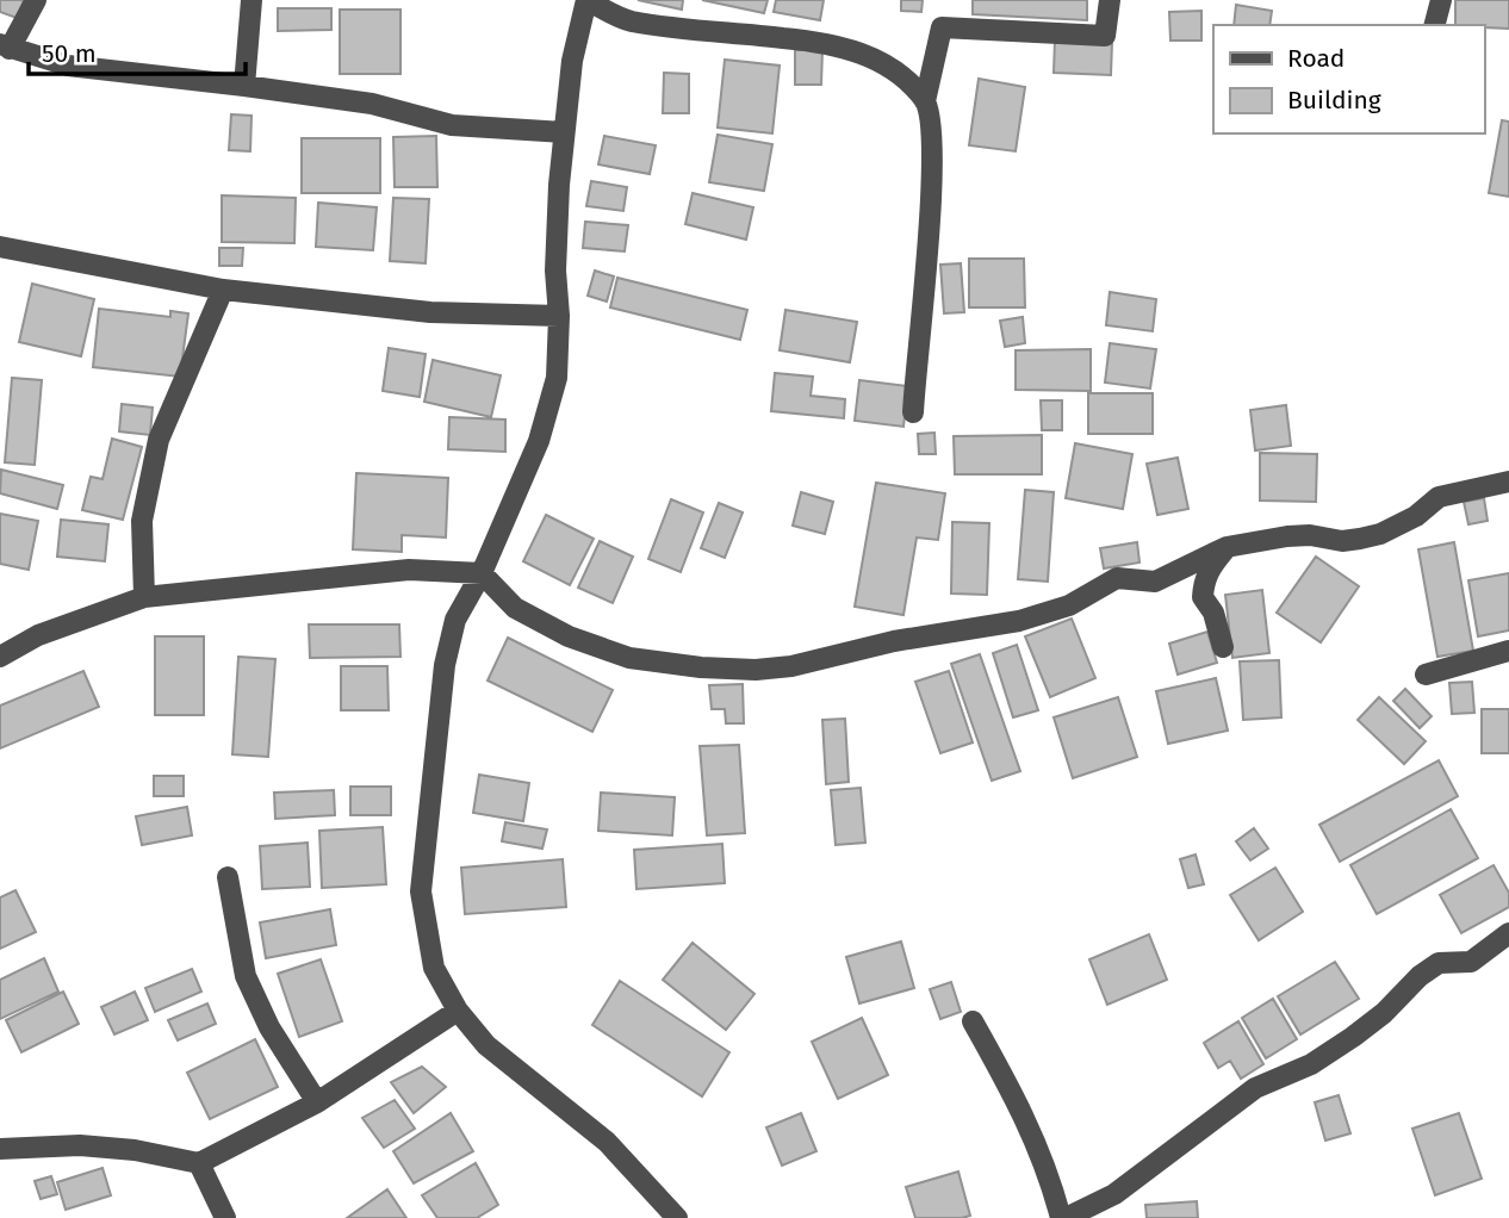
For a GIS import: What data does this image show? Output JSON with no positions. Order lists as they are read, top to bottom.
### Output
{
  "legend": ["Road", "Building"],
  "scale_bar": "50 m"
}
